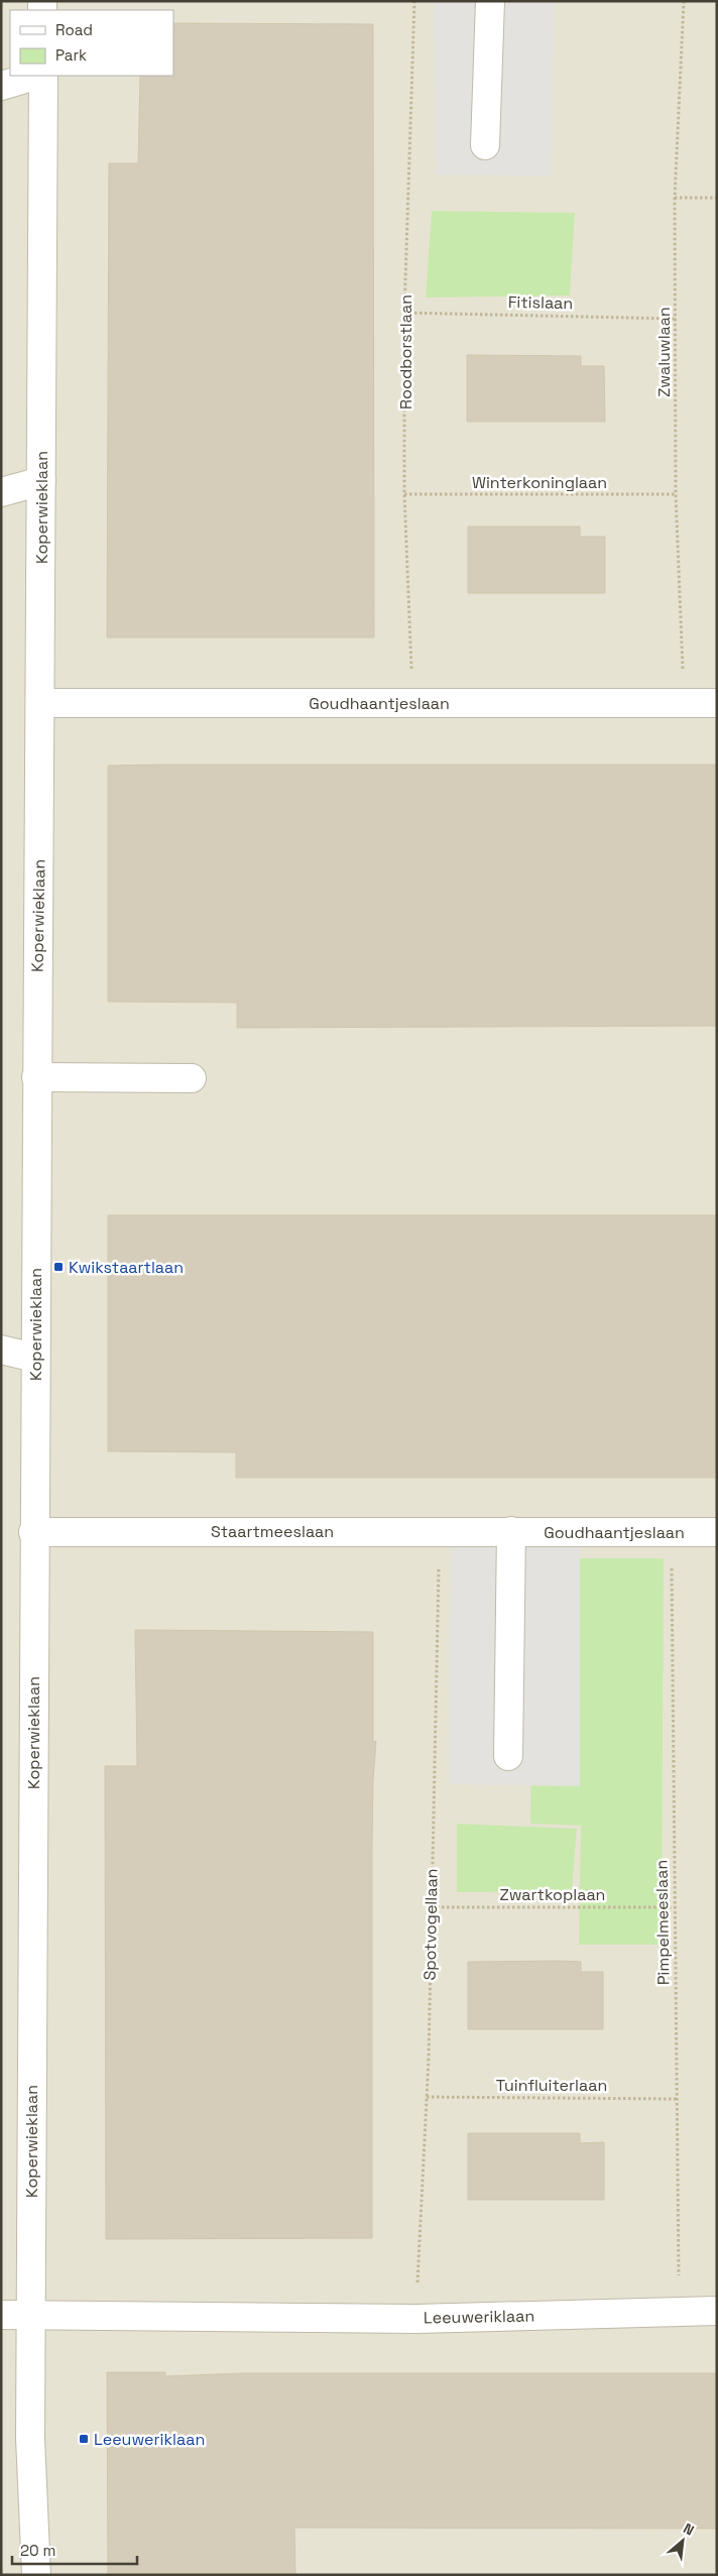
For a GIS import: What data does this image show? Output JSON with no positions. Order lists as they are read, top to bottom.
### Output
{
  "streets": {
    "street": [
      "Koperwieklaan",
      "Goudhaantjeslaan",
      "Staartmeeslaan",
      "Leeuweriklaan"
    ],
    "path": [
      "Fitislaan",
      "Roodborstlaan",
      "Zwaluwlaan",
      "Winterkoninglaan",
      "Zwartkoplaan",
      "Pimpelmeeslaan",
      "Spotvogellaan",
      "Tuinfluiterlaan"
    ]
  },
  "crossings": [
    ["Fitislaan", "Roodborstlaan"],
    ["Fitislaan", "Zwaluwlaan"],
    ["Roodborstlaan", "Winterkoninglaan"],
    ["Roodborstlaan", "Goudhaantjeslaan"],
    ["Zwaluwlaan", "Winterkoninglaan"],
    ["Zwaluwlaan", "Goudhaantjeslaan"],
    ["Koperwieklaan", "Goudhaantjeslaan"],
    ["Koperwieklaan", "Staartmeeslaan"],
    ["Koperwieklaan", "Leeuweriklaan"],
    ["Goudhaantjeslaan", "Staartmeeslaan"],
    ["Goudhaantjeslaan", "Pimpelmeeslaan"],
    ["Staartmeeslaan", "Spotvogellaan"],
    ["Zwartkoplaan", "Pimpelmeeslaan"],
    ["Zwartkoplaan", "Spotvogellaan"],
    ["Pimpelmeeslaan", "Tuinfluiterlaan"],
    ["Pimpelmeeslaan", "Leeuweriklaan"],
    ["Spotvogellaan", "Tuinfluiterlaan"],
    ["Spotvogellaan", "Leeuweriklaan"]
  ],
  "places": {
    "transit": ["Kwikstaartlaan", "Leeuweriklaan"]
  },
  "legend": ["Road", "Park"],
  "scale_bar": "20 m",
  "north": "top right"
}
